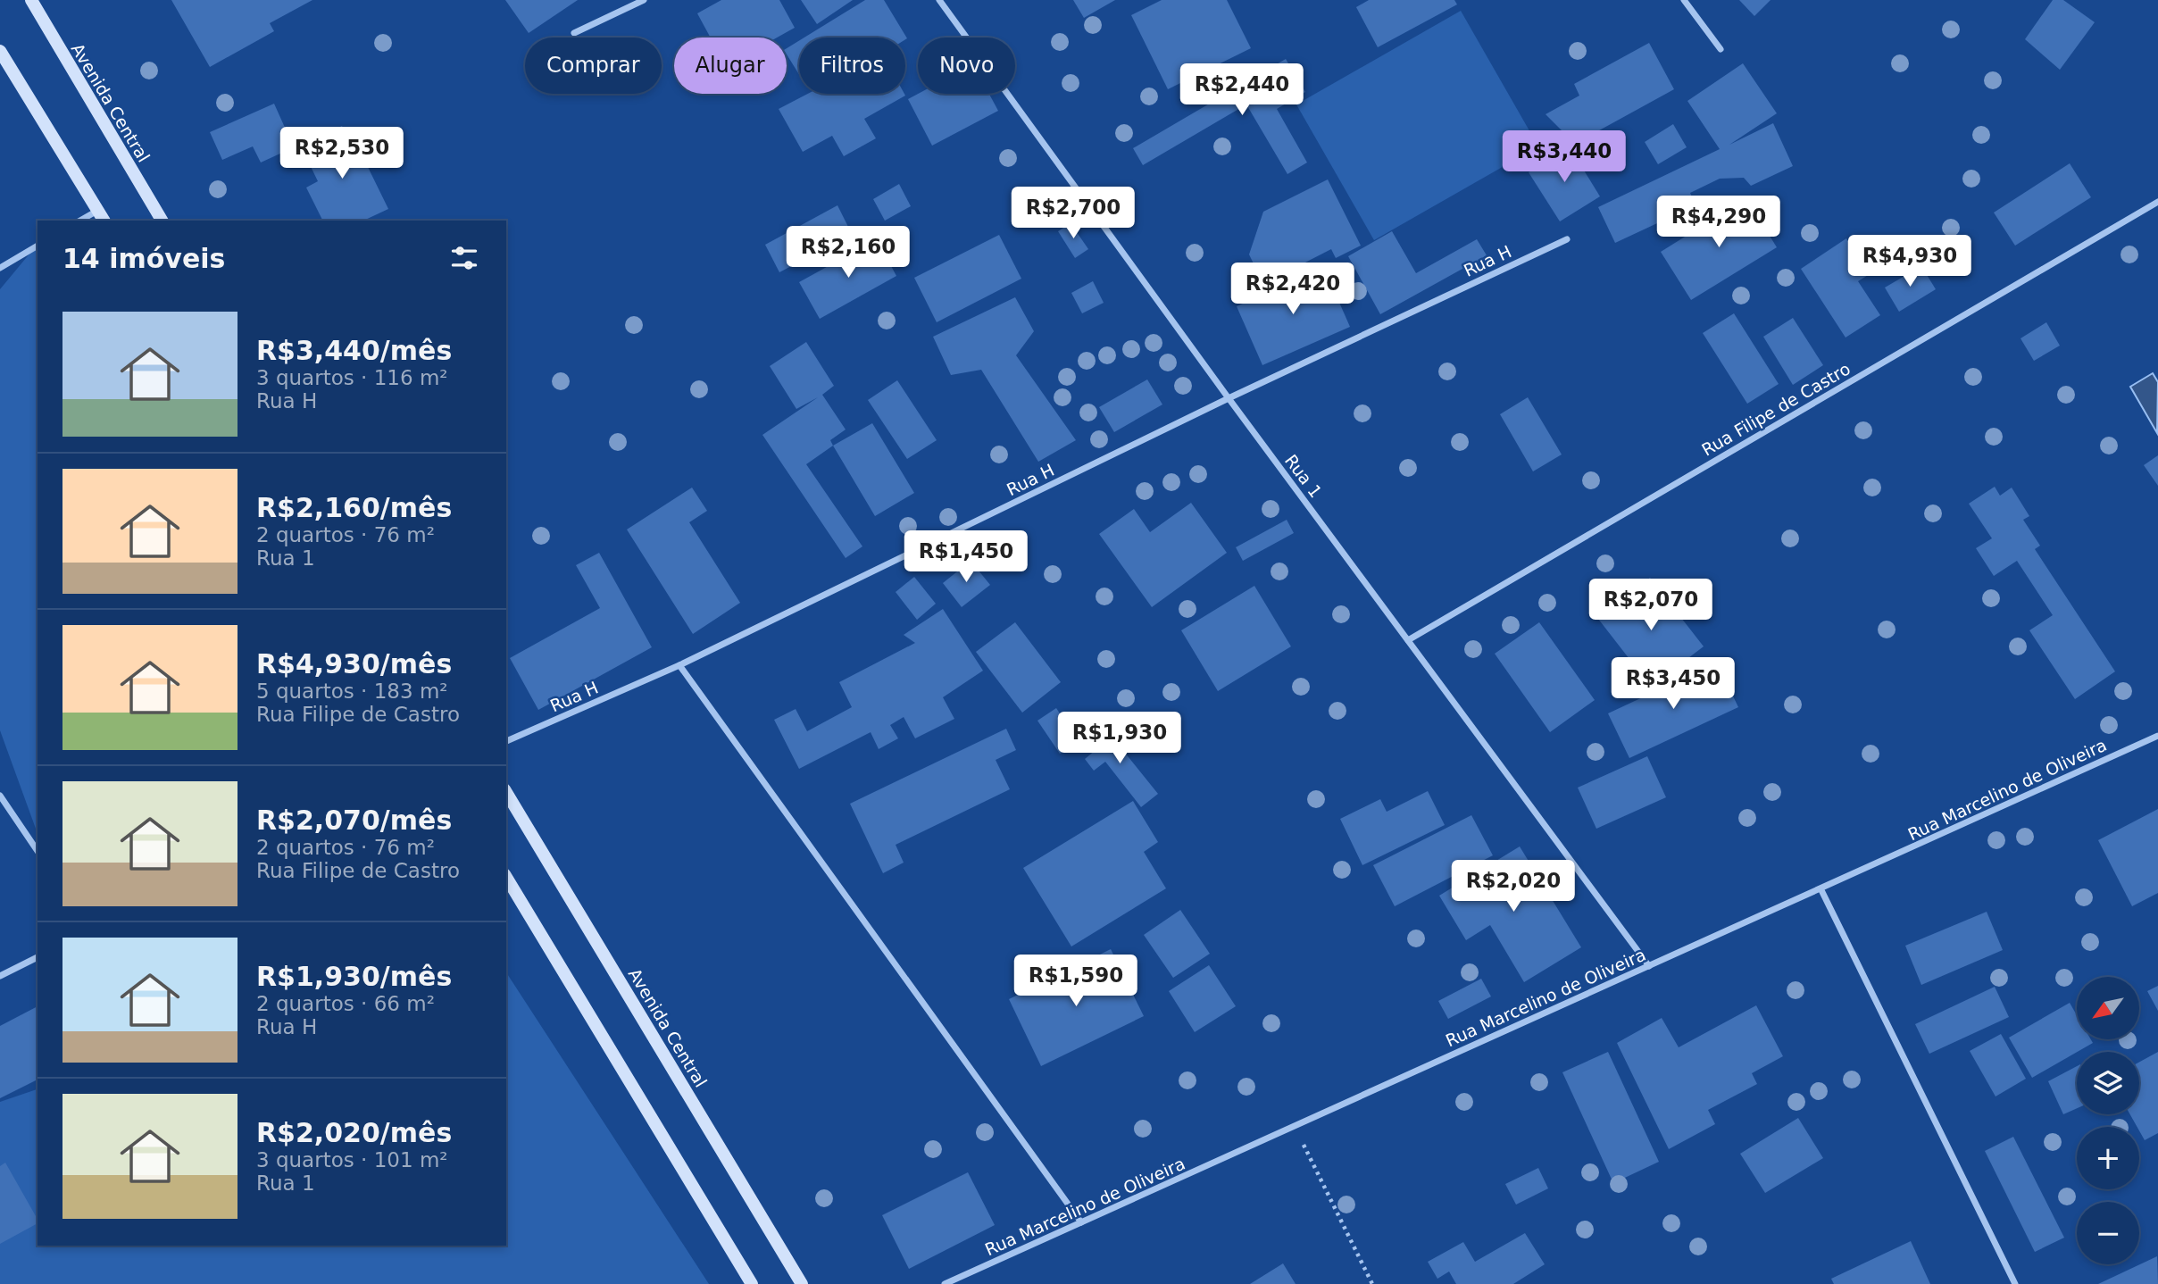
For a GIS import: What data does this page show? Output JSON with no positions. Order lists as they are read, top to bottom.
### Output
{
  "streets": {
    "main road": ["Avenida Central"],
    "street": [
      "Rua H",
      "Rua Filipe de Castro",
      "Rua 1",
      "Rua Marcelino de Oliveira"
    ]
  },
  "crossings": [
    ["Rua H", "Rua 1"],
    ["Rua Filipe de Castro", "Rua 1"],
    ["Rua 1", "Rua Marcelino de Oliveira"]
  ],
  "north": "bottom left",
  "page": {
    "chip": [
      "Comprar",
      "Alugar",
      "Filtros",
      "Novo"
    ],
    "price": [
      "R$2,440",
      "R$2,530",
      "R$3,440",
      "R$2,700",
      "R$4,290",
      "R$2,160",
      "R$4,930",
      "R$2,420",
      "R$1,450",
      "R$2,070",
      "R$3,450",
      "R$1,930",
      "R$2,020",
      "R$1,590"
    ],
    "heading": "14 imóveis",
    "list": [
      {
        "name": "R$3,440/mês",
        "note": "3 quartos · 116 m² · Rua H"
      },
      {
        "name": "R$2,160/mês",
        "note": "2 quartos · 76 m² · Rua 1"
      },
      {
        "name": "R$4,930/mês",
        "note": "5 quartos · 183 m² · Rua Filipe de Castro"
      },
      {
        "name": "R$2,070/mês",
        "note": "2 quartos · 76 m² · Rua Filipe de Castro"
      },
      {
        "name": "R$1,930/mês",
        "note": "2 quartos · 66 m² · Rua H"
      },
      {
        "name": "R$2,020/mês",
        "note": "3 quartos · 101 m² · Rua 1"
      }
    ],
    "map_buttons": ["+", "−"]
  }
}
